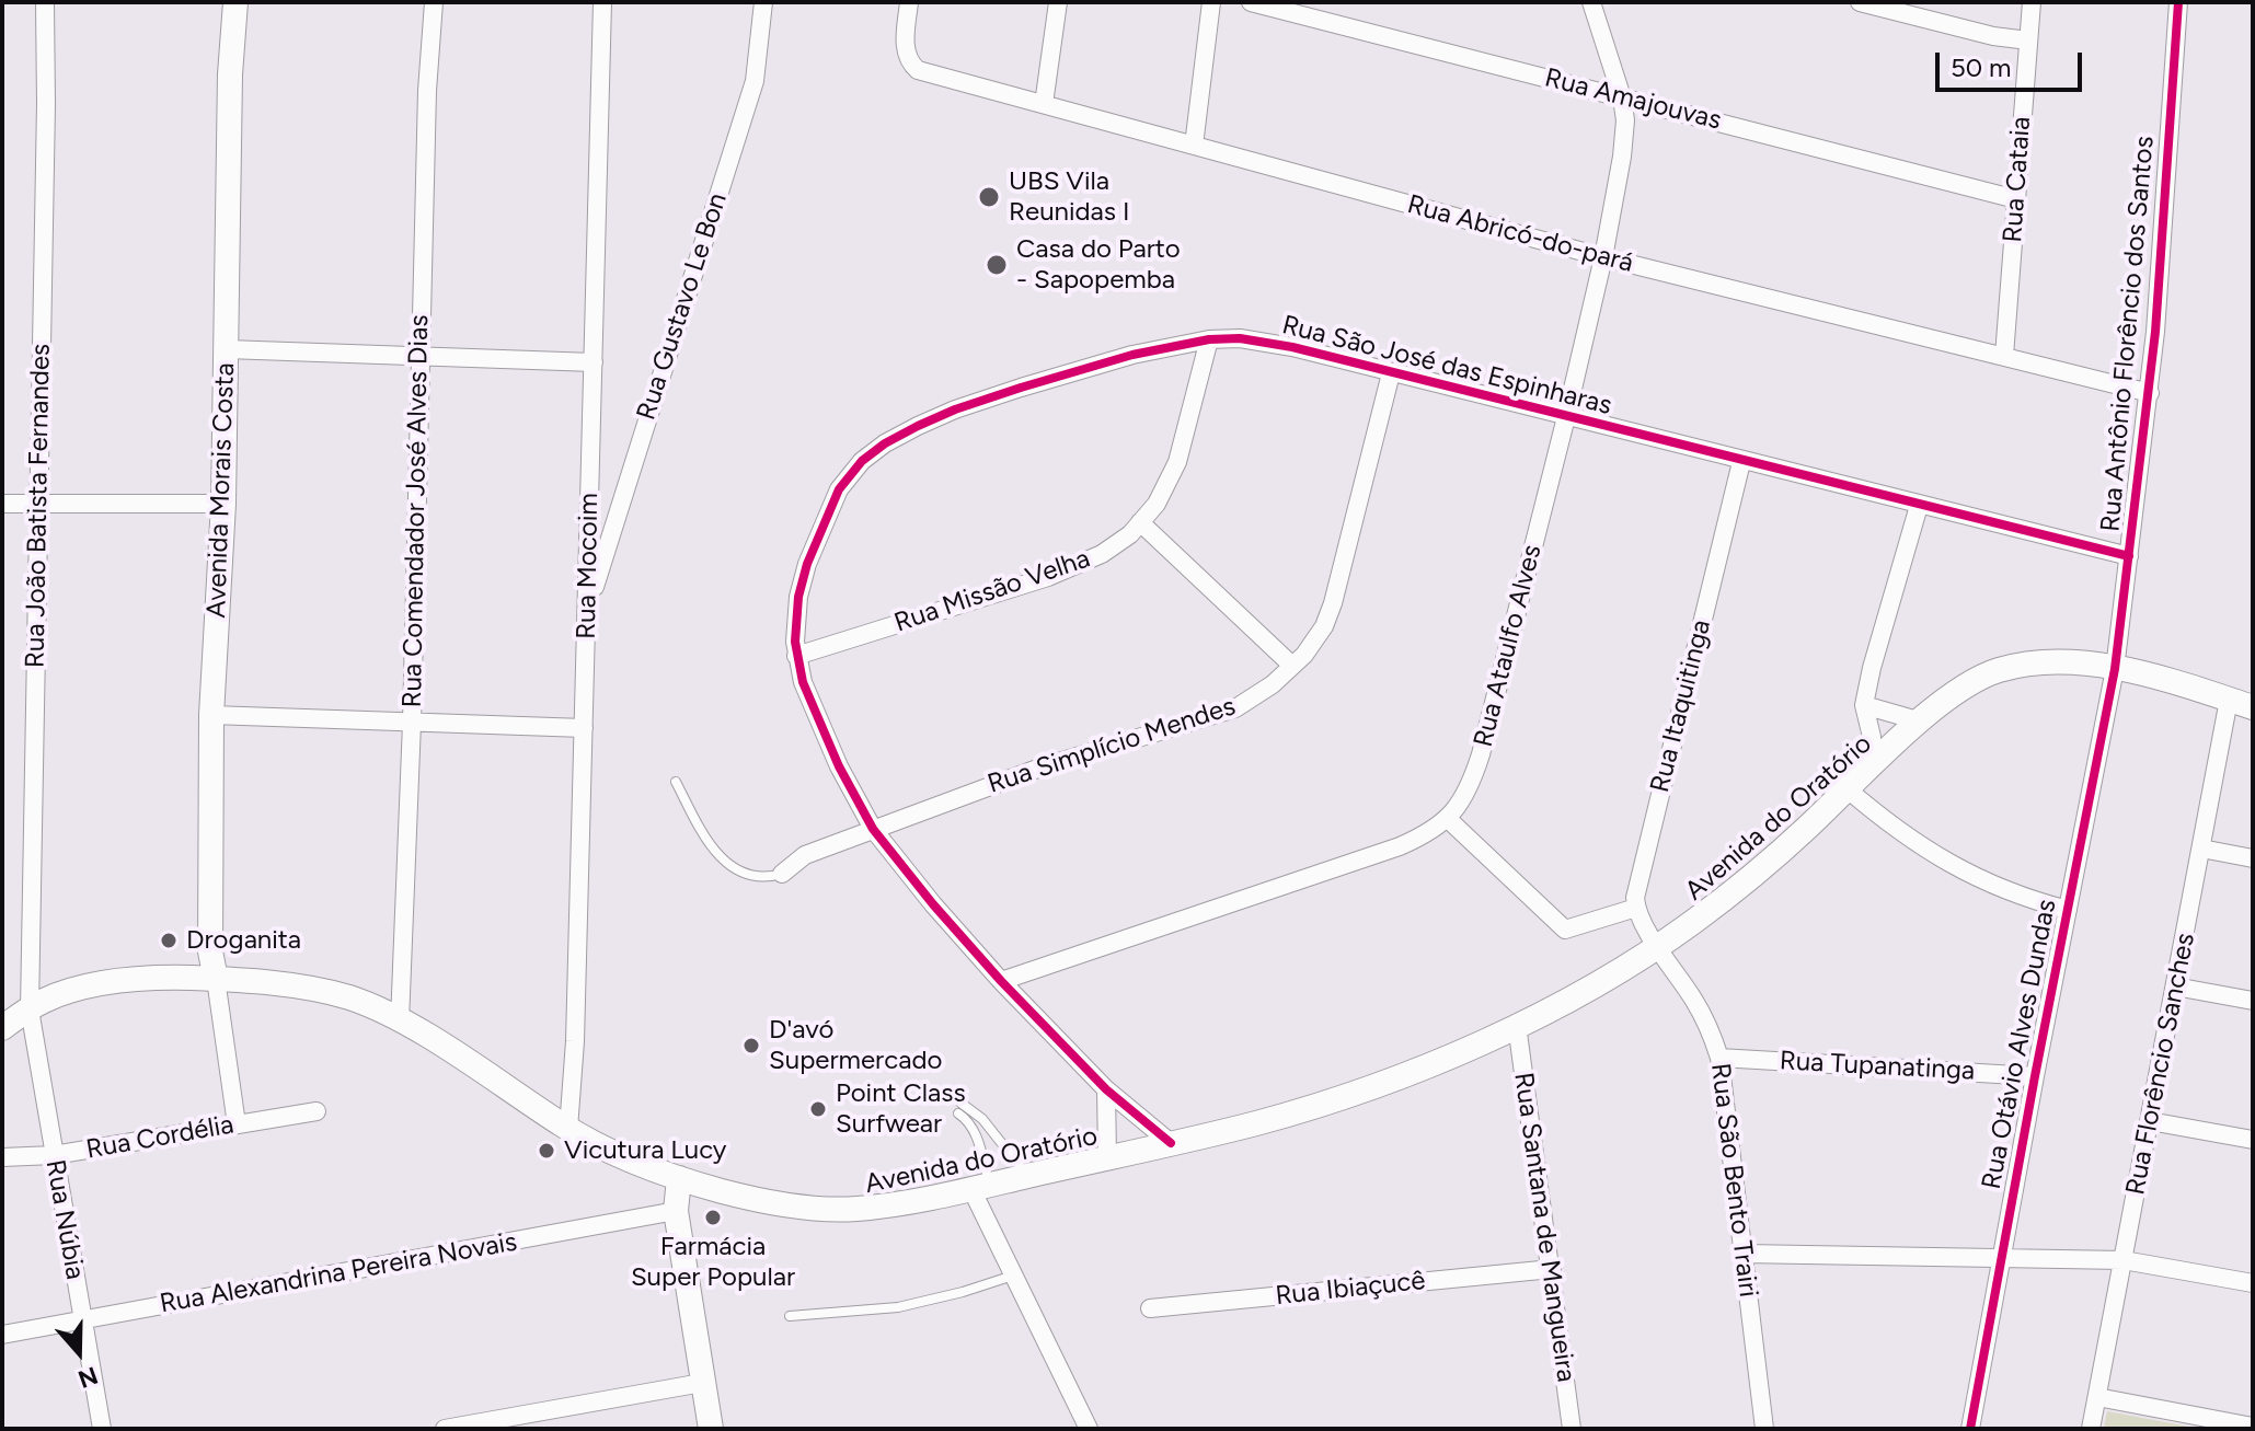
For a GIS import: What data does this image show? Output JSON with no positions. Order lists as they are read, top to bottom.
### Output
{
  "streets": {
    "main road": ["Avenida Morais Costa", "Avenida do Oratório"],
    "street": [
      "Rua Amajouvas",
      "Rua Cataia",
      "Rua Abricó-do-pará",
      "Rua Gustavo Le Bon",
      "Rua Antônio Florêncio dos Santos",
      "Rua São José das Espinharas",
      "Rua João Batista Fernandes",
      "Rua Comendador José Alves Dias",
      "Rua Mocoim",
      "Rua Missão Velha",
      "Rua Ataulfo Alves",
      "Rua Itaquitinga",
      "Rua Simplício Mendes",
      "Rua Otávio Alves Dundas",
      "Rua Florêncio Sanches",
      "Rua Tupanatinga",
      "Rua Cordélia",
      "Rua São Bento Trairi",
      "Rua Núbia",
      "Rua Santana de Mangueira",
      "Rua Alexandrina Pereira Novais",
      "Rua Ibiaçucê"
    ]
  },
  "crossings": [
    ["Rua Amajouvas", "Rua Cataia"],
    ["Rua Amajouvas", "Rua Ataulfo Alves"],
    ["Rua Cataia", "Rua Abricó-do-pará"],
    ["Rua Abricó-do-pará", "Rua Antônio Florêncio dos Santos"],
    ["Rua Abricó-do-pará", "Rua Ataulfo Alves"],
    ["Rua Gustavo Le Bon", "Rua Mocoim"],
    ["Rua Antônio Florêncio dos Santos", "Rua São José das Espinharas"],
    ["Rua Antônio Florêncio dos Santos", "Avenida do Oratório"],
    ["Rua Antônio Florêncio dos Santos", "Rua Otávio Alves Dundas"],
    ["Rua São José das Espinharas", "Rua Missão Velha"],
    ["Rua São José das Espinharas", "Rua Ataulfo Alves"],
    ["Rua São José das Espinharas", "Rua Itaquitinga"],
    ["Rua São José das Espinharas", "Rua Simplício Mendes"],
    ["Rua São José das Espinharas", "Avenida do Oratório"],
    ["Avenida Morais Costa", "Avenida do Oratório"],
    ["Rua João Batista Fernandes", "Avenida do Oratório"],
    ["Rua João Batista Fernandes", "Rua Núbia"],
    ["Rua Comendador José Alves Dias", "Avenida do Oratório"],
    ["Rua Mocoim", "Avenida do Oratório"],
    ["Avenida do Oratório", "Rua Otávio Alves Dundas"],
    ["Avenida do Oratório", "Rua Florêncio Sanches"],
    ["Avenida do Oratório", "Rua São Bento Trairi"],
    ["Avenida do Oratório", "Rua Núbia"],
    ["Avenida do Oratório", "Rua Santana de Mangueira"],
    ["Rua Otávio Alves Dundas", "Rua Tupanatinga"],
    ["Rua Tupanatinga", "Rua São Bento Trairi"],
    ["Rua Cordélia", "Rua Núbia"],
    ["Rua Núbia", "Rua Alexandrina Pereira Novais"],
    ["Rua Santana de Mangueira", "Rua Ibiaçucê"]
  ],
  "places": [
    "UBS Vila Reunidas I",
    "Casa do Parto - Sapopemba",
    "Droganita",
    "D'avó Supermercado",
    "Point Class Surfwear",
    "Vicutura Lucy",
    "Farmácia Super Popular"
  ],
  "scale_bar": "50 m",
  "north": "bottom"
}
